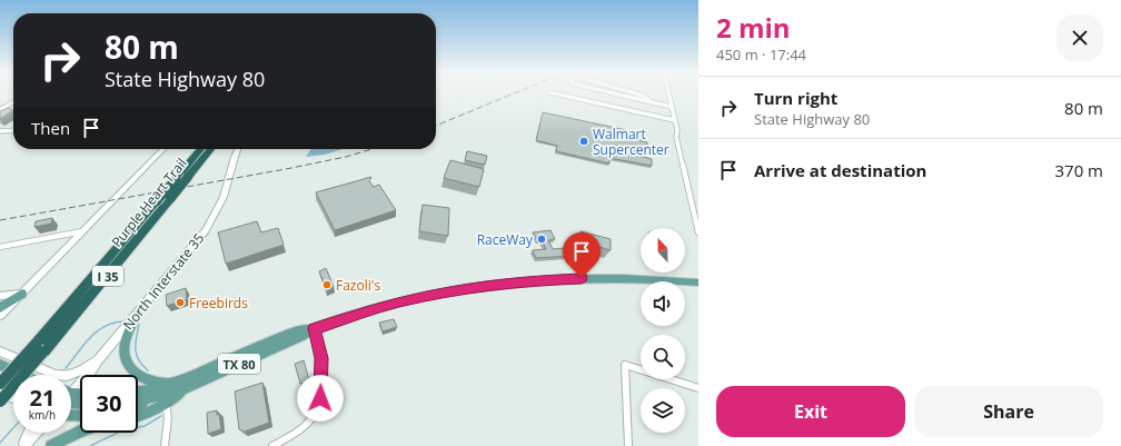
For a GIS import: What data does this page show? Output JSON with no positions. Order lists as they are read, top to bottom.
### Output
{
  "streets": {
    "highway": ["Purple Heart Trail", "I 35"],
    "main road": ["North Interstate 35", "TX 80"]
  },
  "places": [
    "Walmart Supercenter",
    "RaceWay",
    "Fazoli's",
    "Freebirds"
  ],
  "north": "top",
  "page": {
    "heading": ["2 min", "450 m · 17:44"],
    "turn": ["80 m", "State Highway 80"],
    "list": [
      {
        "name": "Turn right",
        "note": "State Highway 80",
        "value": "80 m"
      },
      {
        "name": "Arrive at destination",
        "value": "370 m"
      }
    ],
    "then": "Then",
    "speed": "21 km/h",
    "limit": "30",
    "buttons": ["Exit", "Share"]
  }
}
